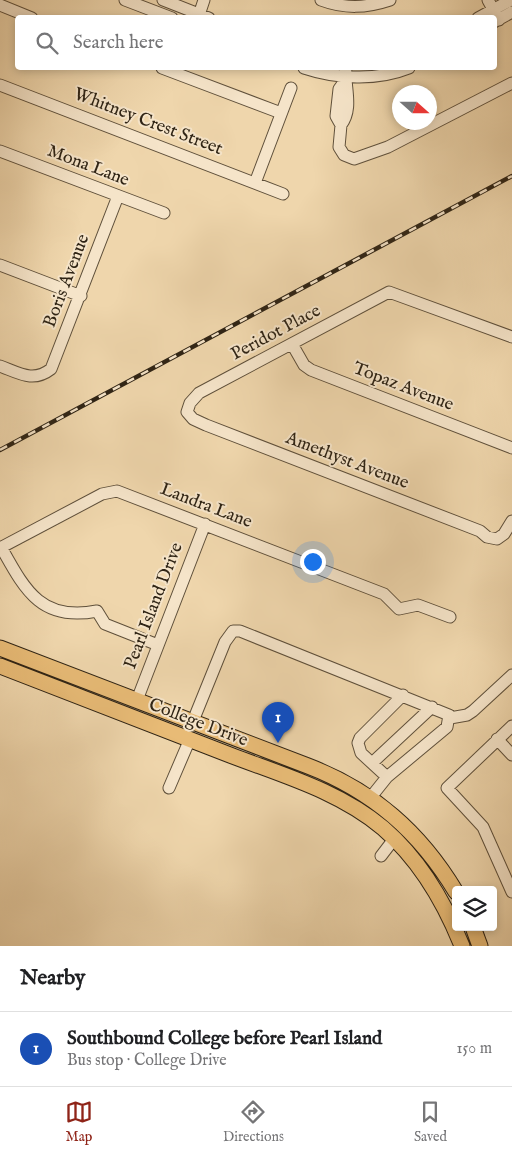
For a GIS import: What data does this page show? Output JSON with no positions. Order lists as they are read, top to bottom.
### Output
{
  "streets": {
    "main road": ["College Drive"],
    "street": [
      "Whitney Crest Street",
      "Mona Lane",
      "Boris Avenue",
      "Peridot Place",
      "Topaz Avenue",
      "Amethyst Avenue",
      "Landra Lane",
      "Pearl Island Drive"
    ]
  },
  "crossings": [
    ["Mona Lane", "Boris Avenue"],
    ["Peridot Place", "Topaz Avenue"],
    ["Peridot Place", "Amethyst Avenue"],
    ["Landra Lane", "Pearl Island Drive"],
    ["Pearl Island Drive", "College Drive"]
  ],
  "north": "right",
  "page": {
    "search": "Search here",
    "pins": "1",
    "heading": "Nearby",
    "list": [
      {
        "mark": "1",
        "name": "Southbound College before Pearl Island",
        "note": "Bus stop · College Drive",
        "value": "150 m"
      }
    ],
    "nav": ["Map", "Directions", "Saved"]
  }
}
